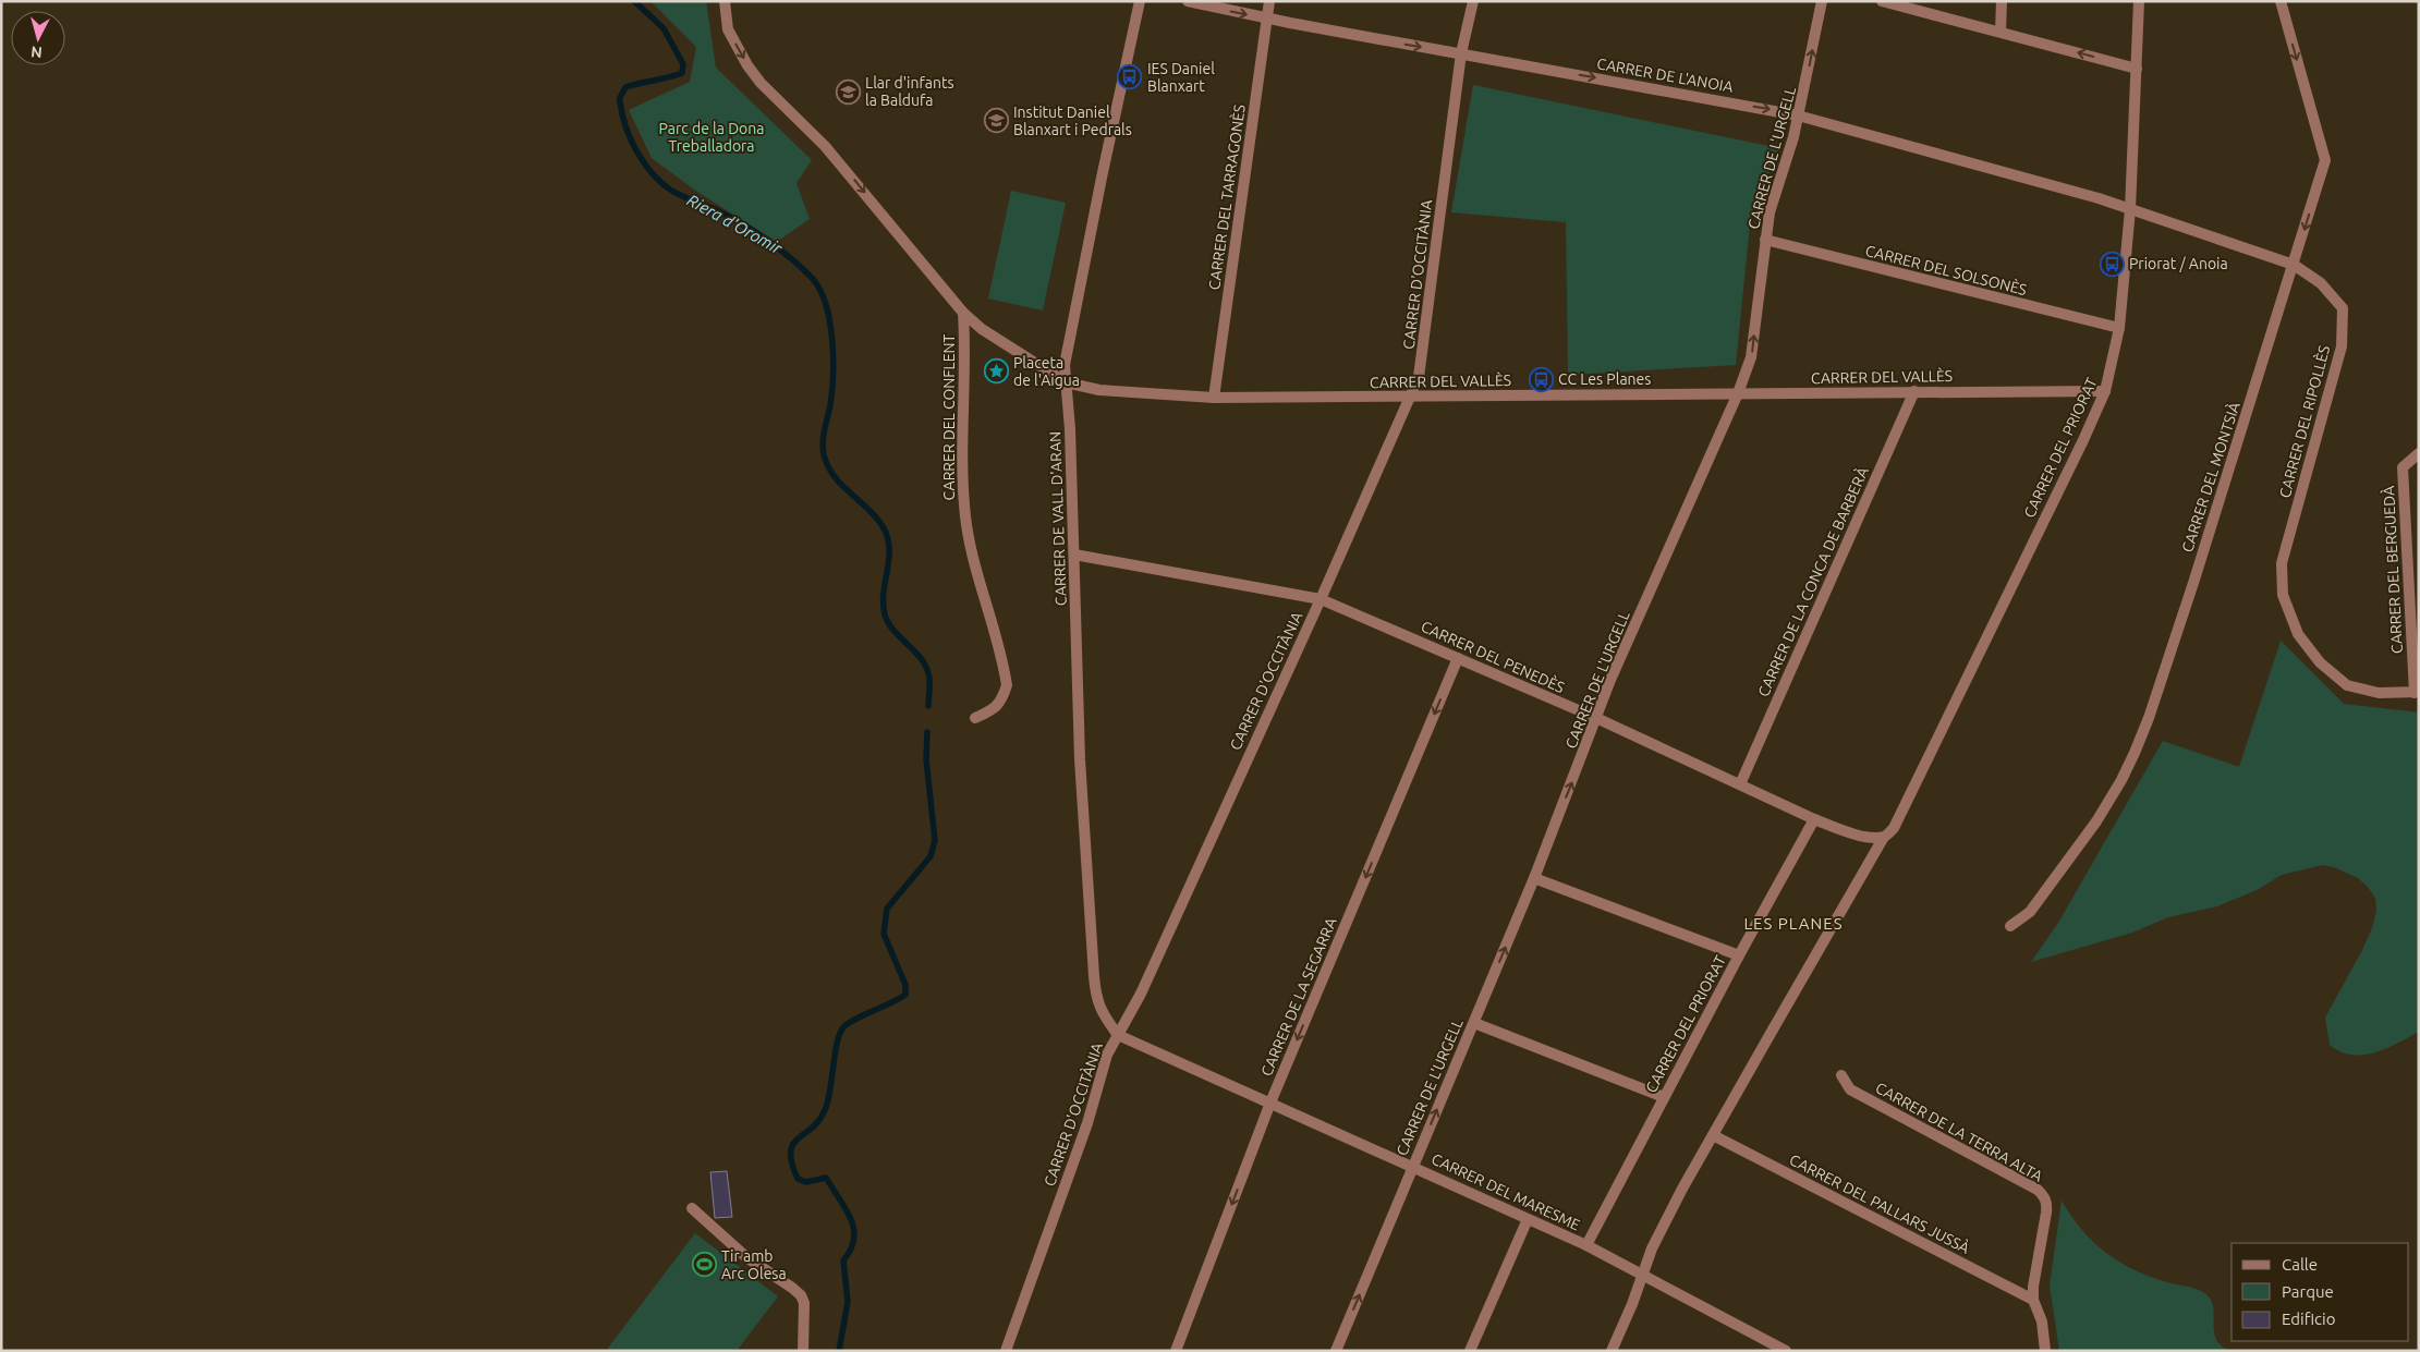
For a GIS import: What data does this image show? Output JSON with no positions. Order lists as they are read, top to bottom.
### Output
{
  "streets": {
    "street": [
      "CARRER DE L'ANOIA",
      "CARRER DE L'URGELL",
      "CARRER DEL TARRAGONÈS",
      "CARRER DEL SOLSONÈS",
      "CARRER D'OCCITÀNIA",
      "CARRER DEL VALLÈS",
      "CARRER DEL CONFLENT",
      "CARRER DEL RIPOLLÈS",
      "CARRER DEL PRIORAT",
      "CARRER DEL MONTSIÀ",
      "CARRER DE VALL D'ARAN",
      "CARRER DEL BERGUEDÀ",
      "CARRER DE LA CONCA DE BARBERÀ",
      "CARRER DEL PENEDÈS",
      "CARRER DE LA SEGARRA",
      "CARRER DE LA TERRA ALTA",
      "CARRER DEL MARESME",
      "CARRER DEL PALLARS JUSSÀ"
    ]
  },
  "crossings": [
    ["CARRER DE L'ANOIA", "CARRER DE L'URGELL"],
    ["CARRER DE L'ANOIA", "CARRER DEL TARRAGONÈS"],
    ["CARRER DE L'ANOIA", "CARRER D'OCCITÀNIA"],
    ["CARRER DE L'ANOIA", "CARRER DEL RIPOLLÈS"],
    ["CARRER DE L'ANOIA", "CARRER DEL PRIORAT"],
    ["CARRER DE L'URGELL", "CARRER DEL SOLSONÈS"],
    ["CARRER DE L'URGELL", "CARRER DEL VALLÈS"],
    ["CARRER DE L'URGELL", "CARRER DEL PENEDÈS"],
    ["CARRER DE L'URGELL", "CARRER DEL MARESME"],
    ["CARRER DEL TARRAGONÈS", "CARRER DEL VALLÈS"],
    ["CARRER DEL SOLSONÈS", "CARRER DEL PRIORAT"],
    ["CARRER D'OCCITÀNIA", "CARRER DEL VALLÈS"],
    ["CARRER D'OCCITÀNIA", "CARRER DE VALL D'ARAN"],
    ["CARRER D'OCCITÀNIA", "CARRER DEL PENEDÈS"],
    ["CARRER D'OCCITÀNIA", "CARRER DEL MARESME"],
    ["CARRER DEL VALLÈS", "CARRER DEL CONFLENT"],
    ["CARRER DEL VALLÈS", "CARRER DEL PRIORAT"],
    ["CARRER DEL VALLÈS", "CARRER DE VALL D'ARAN"],
    ["CARRER DEL VALLÈS", "CARRER DE LA CONCA DE BARBERÀ"],
    ["CARRER DEL RIPOLLÈS", "CARRER DEL PRIORAT"],
    ["CARRER DEL RIPOLLÈS", "CARRER DEL MONTSIÀ"],
    ["CARRER DEL RIPOLLÈS", "CARRER DEL BERGUEDÀ"],
    ["CARRER DEL PRIORAT", "CARRER DEL PENEDÈS"],
    ["CARRER DEL PRIORAT", "CARRER DEL MARESME"],
    ["CARRER DEL PRIORAT", "CARRER DEL PALLARS JUSSÀ"],
    ["CARRER DE VALL D'ARAN", "CARRER DEL PENEDÈS"],
    ["CARRER DE VALL D'ARAN", "CARRER DEL MARESME"],
    ["CARRER DE LA CONCA DE BARBERÀ", "CARRER DEL PENEDÈS"],
    ["CARRER DEL PENEDÈS", "CARRER DE LA SEGARRA"],
    ["CARRER DE LA SEGARRA", "CARRER DEL MARESME"],
    ["CARRER DE LA TERRA ALTA", "CARRER DEL PALLARS JUSSÀ"]
  ],
  "one_way": [
    "CARRER DE L'ANOIA",
    "CARRER DE L'URGELL",
    "CARRER DEL CONFLENT",
    "CARRER DE LA SEGARRA"
  ],
  "districts": ["LES PLANES"],
  "water": ["Riera d'Oromir"],
  "parks": ["Parc de la Dona Treballadora"],
  "places": {
    "bus stop": ["IES Daniel Blanxart", "Priorat / Anoia", "CC Les Planes"],
    "school or university": ["Llar d'infants la Baldufa", "Institut Daniel Blanxart i Pedrals"],
    "place": ["Placeta de l'Aigua"],
    "sports": ["Tir amb Arc Olesa"]
  },
  "legend": ["Calle", "Parque", "Edificio"],
  "north": "bottom"
}
